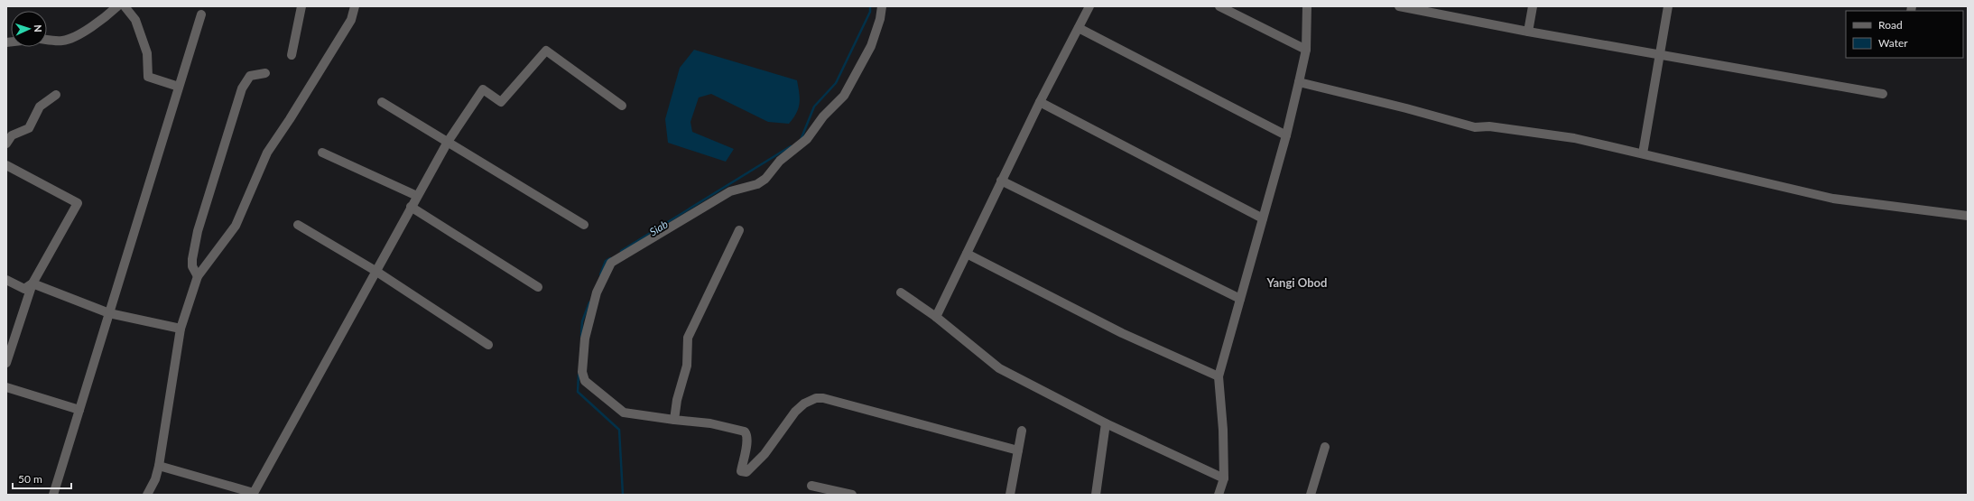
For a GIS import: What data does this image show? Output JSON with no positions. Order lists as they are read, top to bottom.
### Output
{
  "districts": ["Yangi Obod"],
  "water": ["Siab"],
  "legend": ["Road", "Water"],
  "scale_bar": "50 m",
  "north": "right"
}
